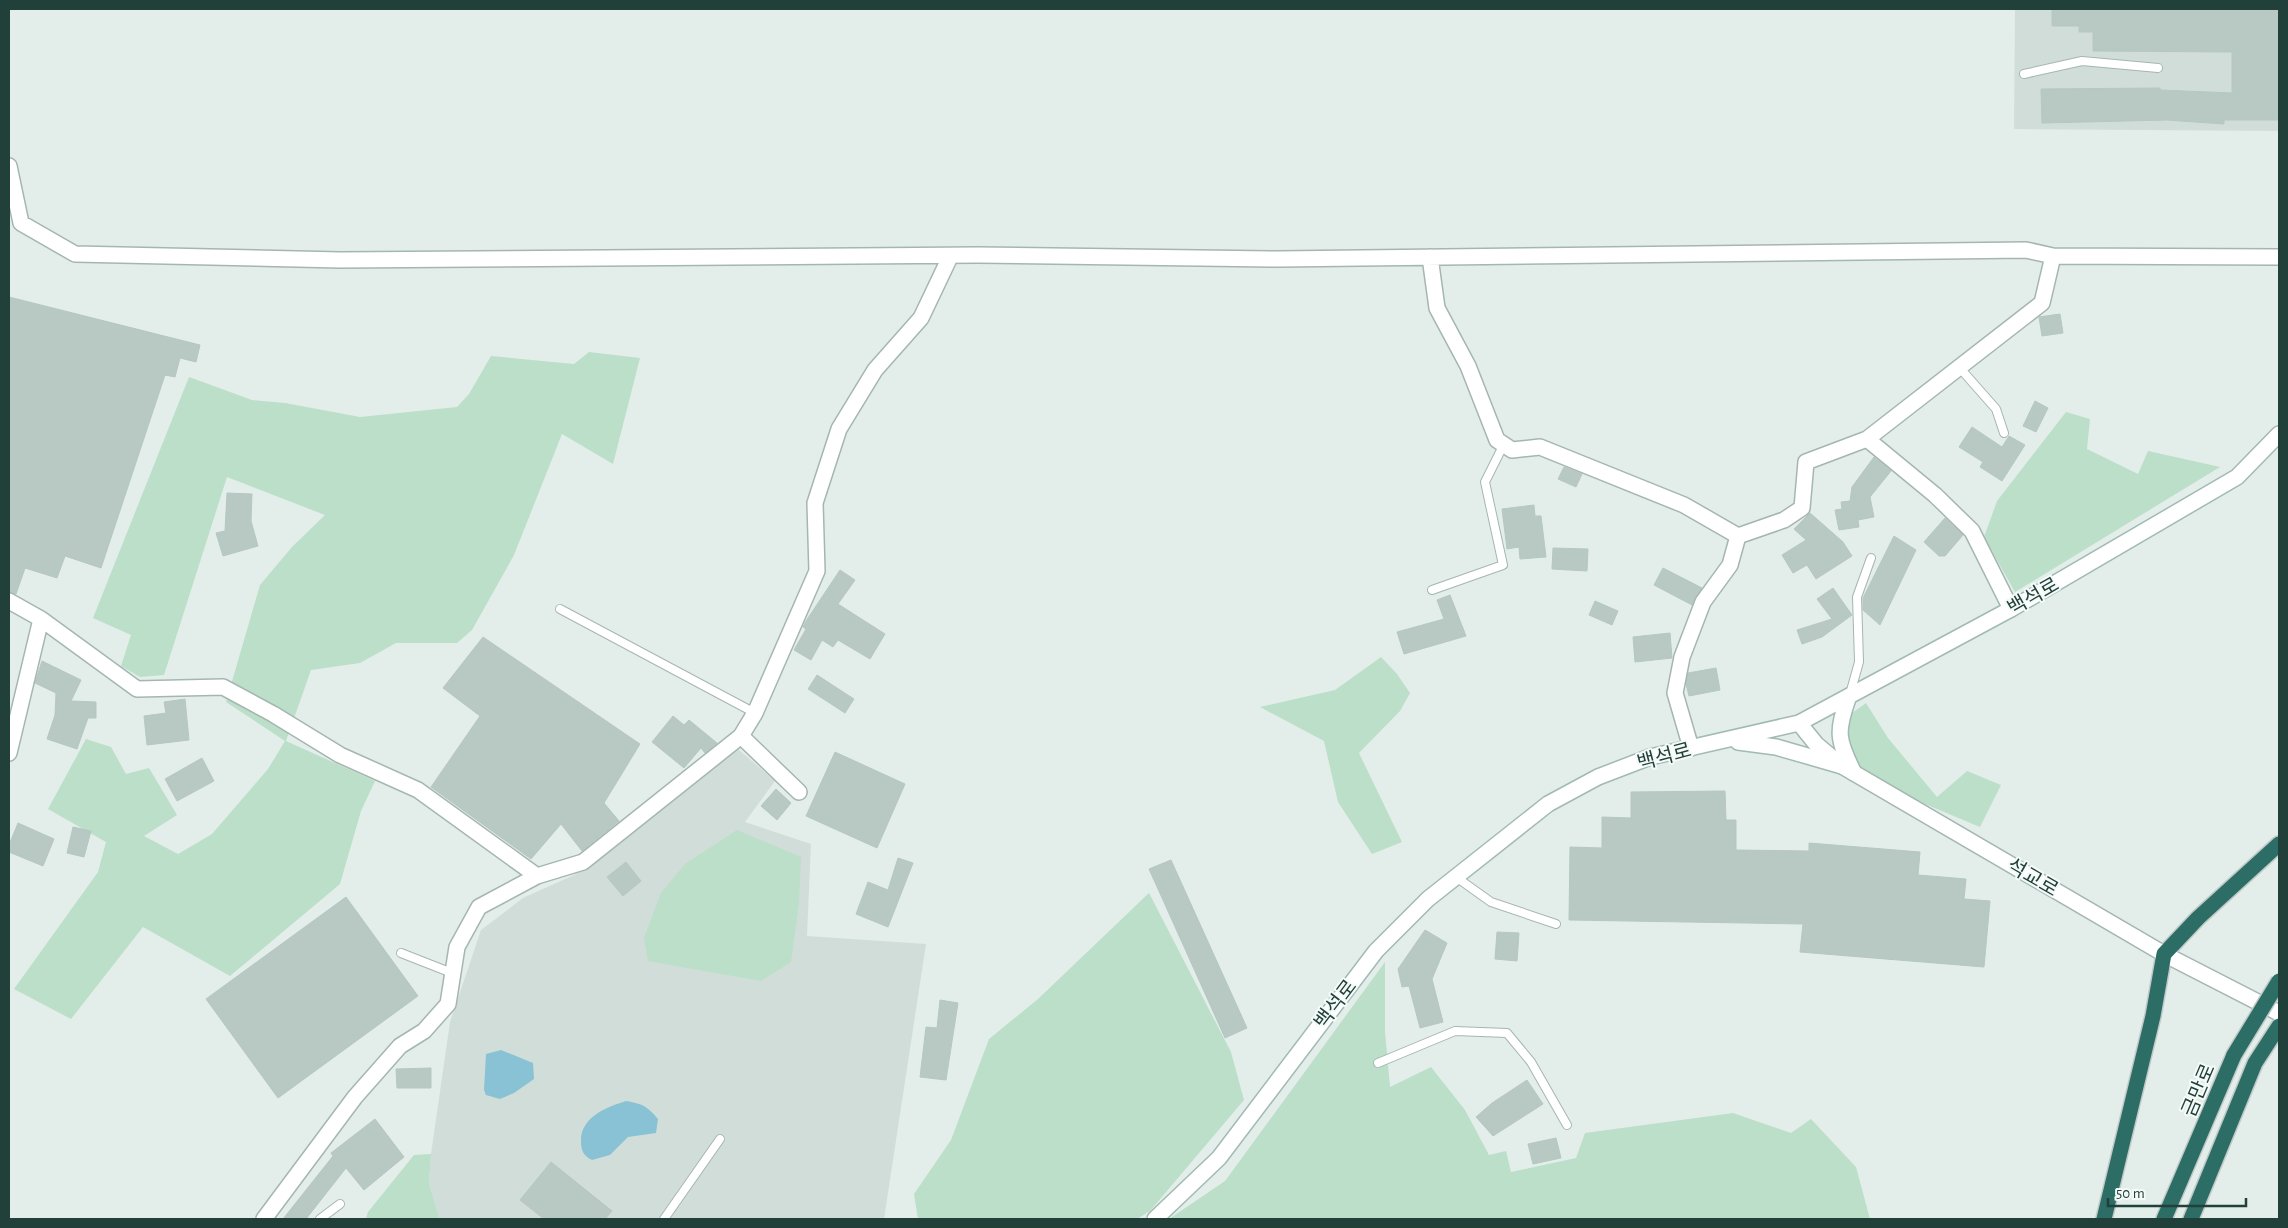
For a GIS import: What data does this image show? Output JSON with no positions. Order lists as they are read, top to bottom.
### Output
{
  "streets": {
    "highway": ["금만로"],
    "street": ["백석로", "석교로"]
  },
  "crossings": [
    ["백석로", "석교로"]
  ],
  "scale_bar": "50 m"
}
